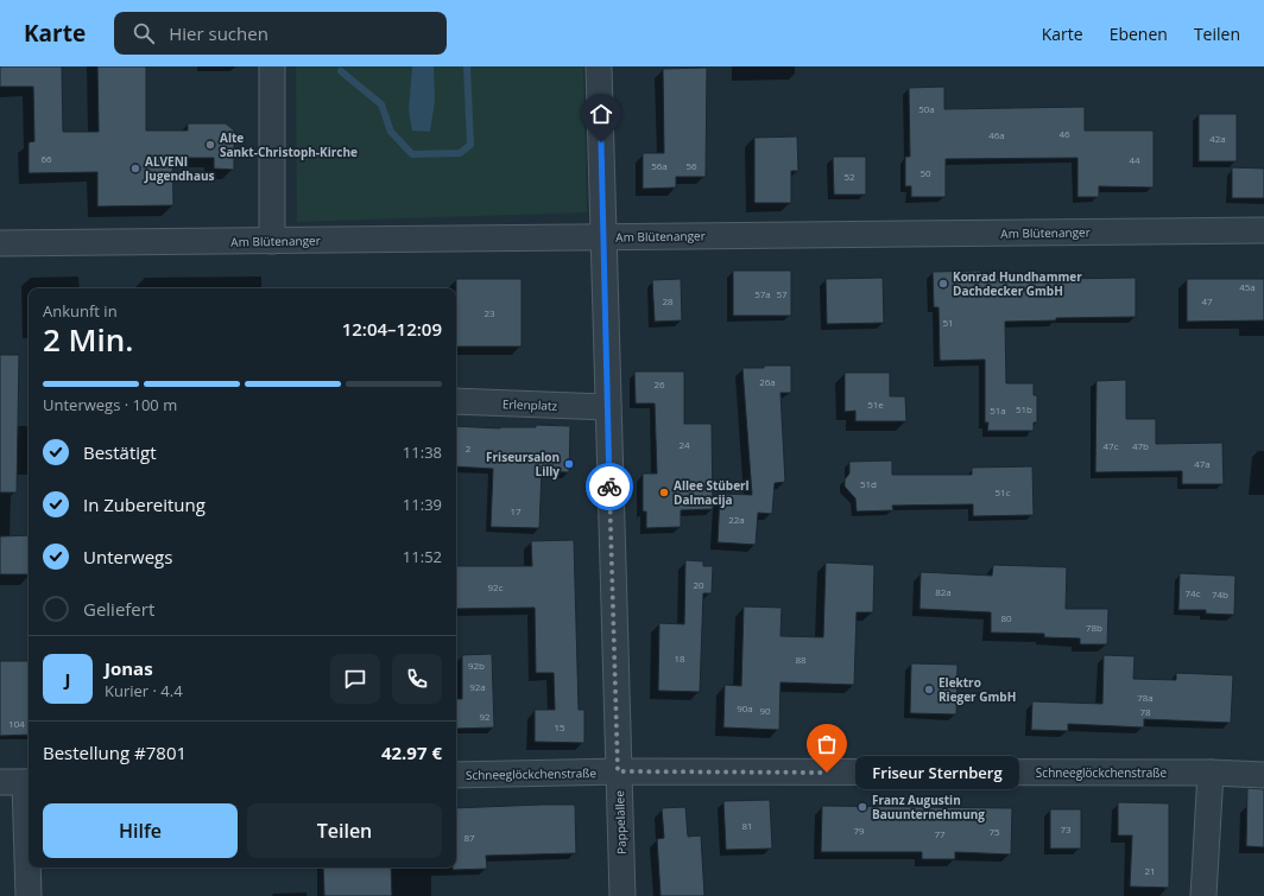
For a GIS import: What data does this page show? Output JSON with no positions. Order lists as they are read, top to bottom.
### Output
{
  "streets": {
    "street": [
      "Am Blütenanger",
      "Erlenplatz",
      "Schneeglöckchenstraße",
      "Pappelallee"
    ]
  },
  "crossings": [
    ["Am Blütenanger", "Pappelallee"],
    ["Erlenplatz", "Pappelallee"],
    ["Schneeglöckchenstraße", "Pappelallee"]
  ],
  "places": [
    "Alte Sankt-Christoph-Kirche",
    "ALVENI Jugendhaus",
    "Konrad Hundhammer Dachdecker GmbH",
    "Friseursalon Lilly",
    "Allee Stüberl Dalmacija",
    "Elektro Rieger GmbH",
    "Friseur Sternberg",
    "Franz Augustin Bauunternehmung"
  ],
  "house_numbers": [
    "50a",
    "46",
    "46a",
    "42a",
    "66",
    "44",
    "56a",
    "56",
    "50",
    "52",
    "45a",
    "57a",
    "57",
    "28",
    "47",
    "23",
    "51",
    "26a",
    "26",
    "51e",
    "51b",
    "51a",
    "24",
    "47c",
    "47b",
    "2",
    "47a",
    "51d",
    "51c",
    "17",
    "22a",
    "20",
    "92c",
    "82a",
    "74c",
    "74b",
    "80",
    "78b",
    "18",
    "88",
    "92b",
    "92a",
    "78a",
    "90a",
    "90",
    "78",
    "92",
    "104",
    "15",
    "81",
    "73",
    "79",
    "75",
    "77",
    "87",
    "21"
  ],
  "page": {
    "header": "Karte",
    "search": "Hier suchen",
    "nav": ["Karte", "Ebenen", "Teilen"],
    "heading": ["2 Min.", "Ankunft in", "12:04–12:09"],
    "panel": [
      "Jonas",
      "Kurier · 4.4",
      "Bestellung #7801",
      "42.97 €"
    ],
    "bar": "Unterwegs · 100 m",
    "list": [
      ["Bestätigt", "11:38"],
      ["In Zubereitung", "11:39"],
      ["Unterwegs", "11:52"],
      "Geliefert"
    ],
    "round": "J",
    "bubble": "Friseur Sternberg",
    "buttons": ["Hilfe", "Teilen"]
  }
}
